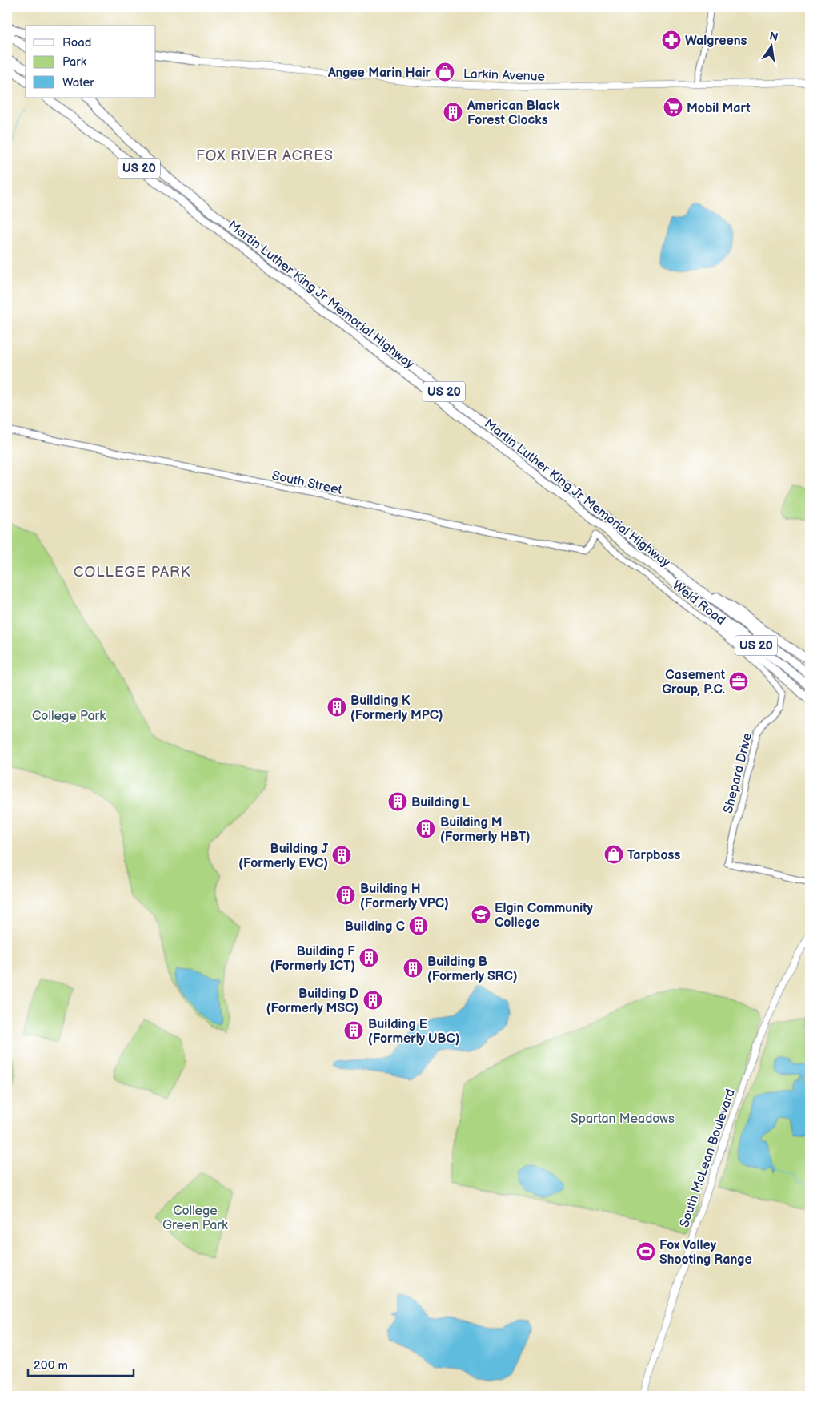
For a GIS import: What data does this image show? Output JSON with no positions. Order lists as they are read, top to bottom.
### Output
{
  "streets": {
    "highway": ["US 20", "Martin Luther King Jr Memorial Highway"],
    "main road": ["Larkin Avenue", "South McLean Boulevard"],
    "street": ["South Street", "Weld Road", "Shepard Drive"]
  },
  "crossings": [
    ["South Street", "Weld Road"],
    ["Weld Road", "Shepard Drive"]
  ],
  "districts": ["FOX RIVER ACRES", "COLLEGE PARK"],
  "parks": ["College Park", "Spartan Meadows", "College Green Park"],
  "places": {
    "pharmacy": ["Walgreens"],
    "shop": ["Angee Marin Hair", "Tarpboss"],
    "supermarket": ["Mobil Mart"],
    "building": [
      "American Black Forest Clocks",
      "Building K (Formerly MPC)",
      "Building L",
      "Building M (Formerly HBT)",
      "Building J (Formerly EVC)",
      "Building H (Formerly VPC)",
      "Building C",
      "Building F (Formerly ICT)",
      "Building B (Formerly SRC)",
      "Building D (Formerly MSC)",
      "Building E (Formerly UBC)"
    ],
    "office": ["Casement Group, P.C."],
    "school or university": ["Elgin Community College"],
    "sports": ["Fox Valley Shooting Range"]
  },
  "legend": ["Road", "Park", "Water"],
  "scale_bar": "200 m",
  "north": "top"
}
